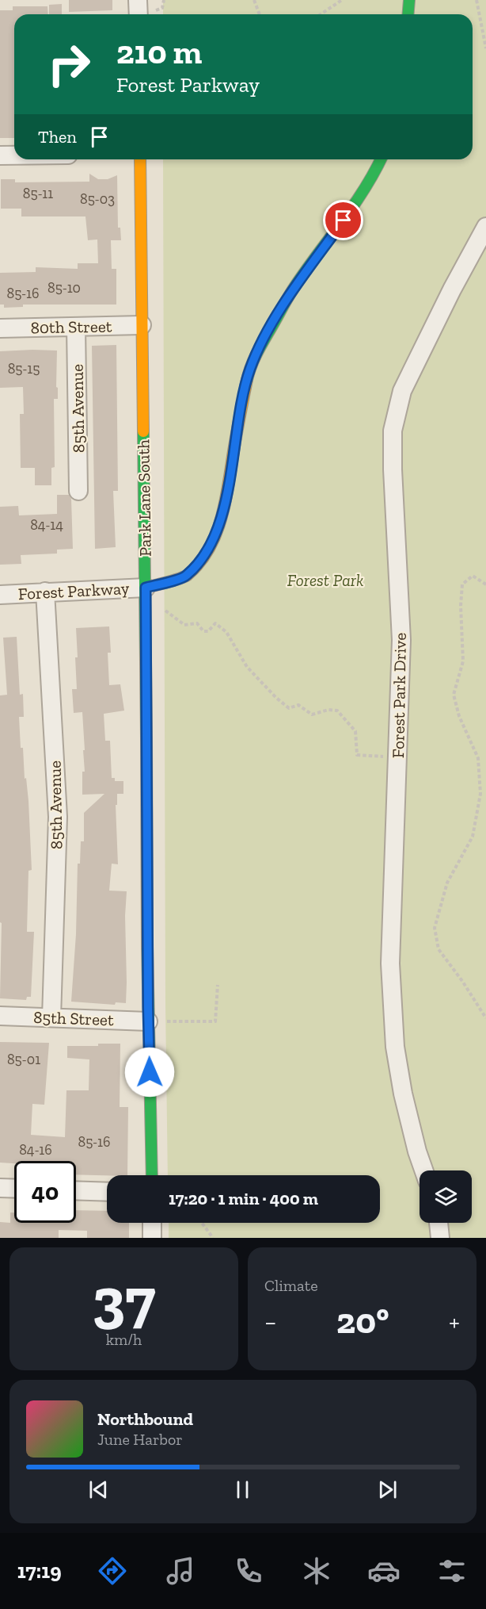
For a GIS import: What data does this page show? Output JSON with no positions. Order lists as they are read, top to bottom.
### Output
{
  "streets": {
    "street": [
      "80th Street",
      "85th Avenue",
      "Park Lane South",
      "Forest Parkway",
      "Forest Park Drive",
      "85th Street"
    ]
  },
  "crossings": [
    ["80th Street", "85th Avenue"],
    ["80th Street", "Park Lane South"],
    ["85th Avenue", "Forest Parkway"],
    ["85th Avenue", "85th Street"],
    ["Park Lane South", "Forest Parkway"],
    ["Park Lane South", "85th Street"]
  ],
  "parks": ["Forest Park"],
  "house_numbers": [
    "85-11",
    "85-03",
    "85-10",
    "85-16",
    "85-15",
    "84-14",
    "85-01",
    "85-16",
    "84-16"
  ],
  "page": {
    "turn": ["210 m", "Forest Parkway"],
    "then": "Then",
    "limit": "40",
    "trip": "17:20 · 1 min · 400 m",
    "tile": [
      ["37", "km/h"],
      "Climate"
    ],
    "heat": ["−", "20°", "+"],
    "song": ["Northbound", "June Harbor"],
    "tabs": "17:19"
  }
}
